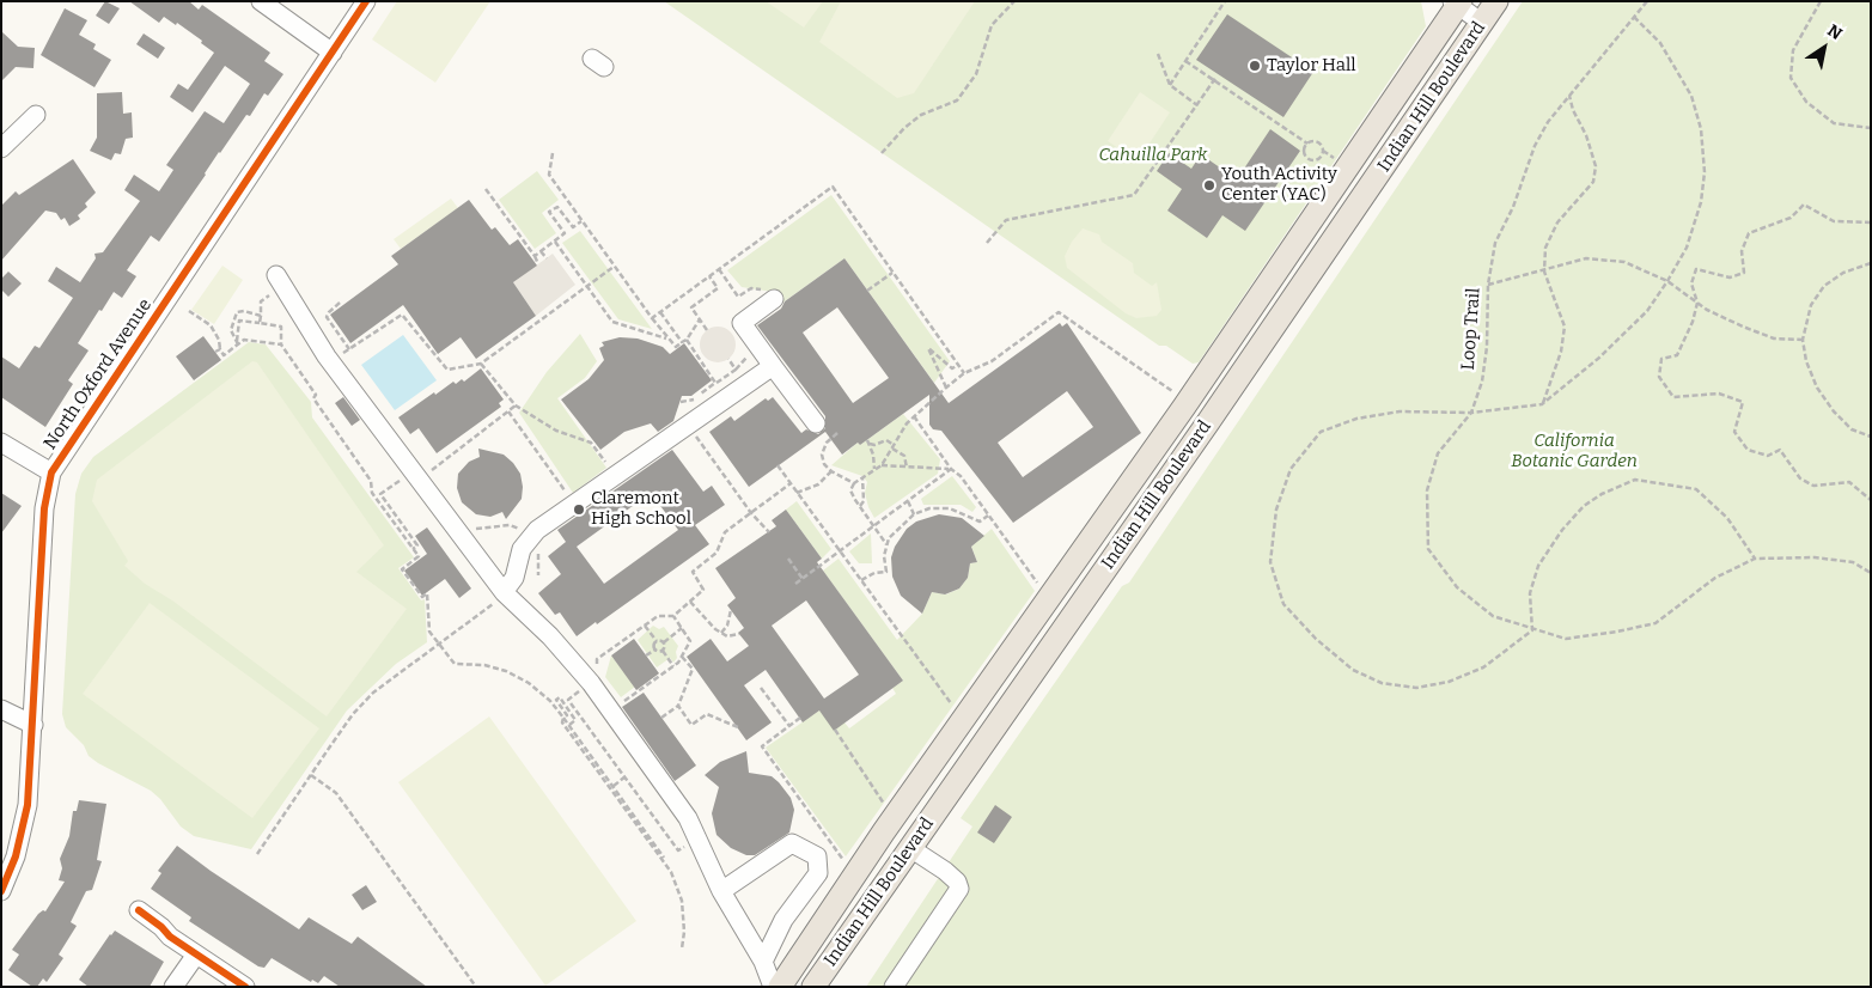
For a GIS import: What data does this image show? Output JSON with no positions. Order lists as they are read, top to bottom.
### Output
{
  "streets": {
    "main road": ["Indian Hill Boulevard"],
    "street": ["North Oxford Avenue"],
    "path": ["Loop Trail"]
  },
  "parks": ["Cahuilla Park", "California Botanic Garden"],
  "places": ["Taylor Hall", "Youth Activity Center (YAC)", "Claremont High School"],
  "north": "top right"
}
